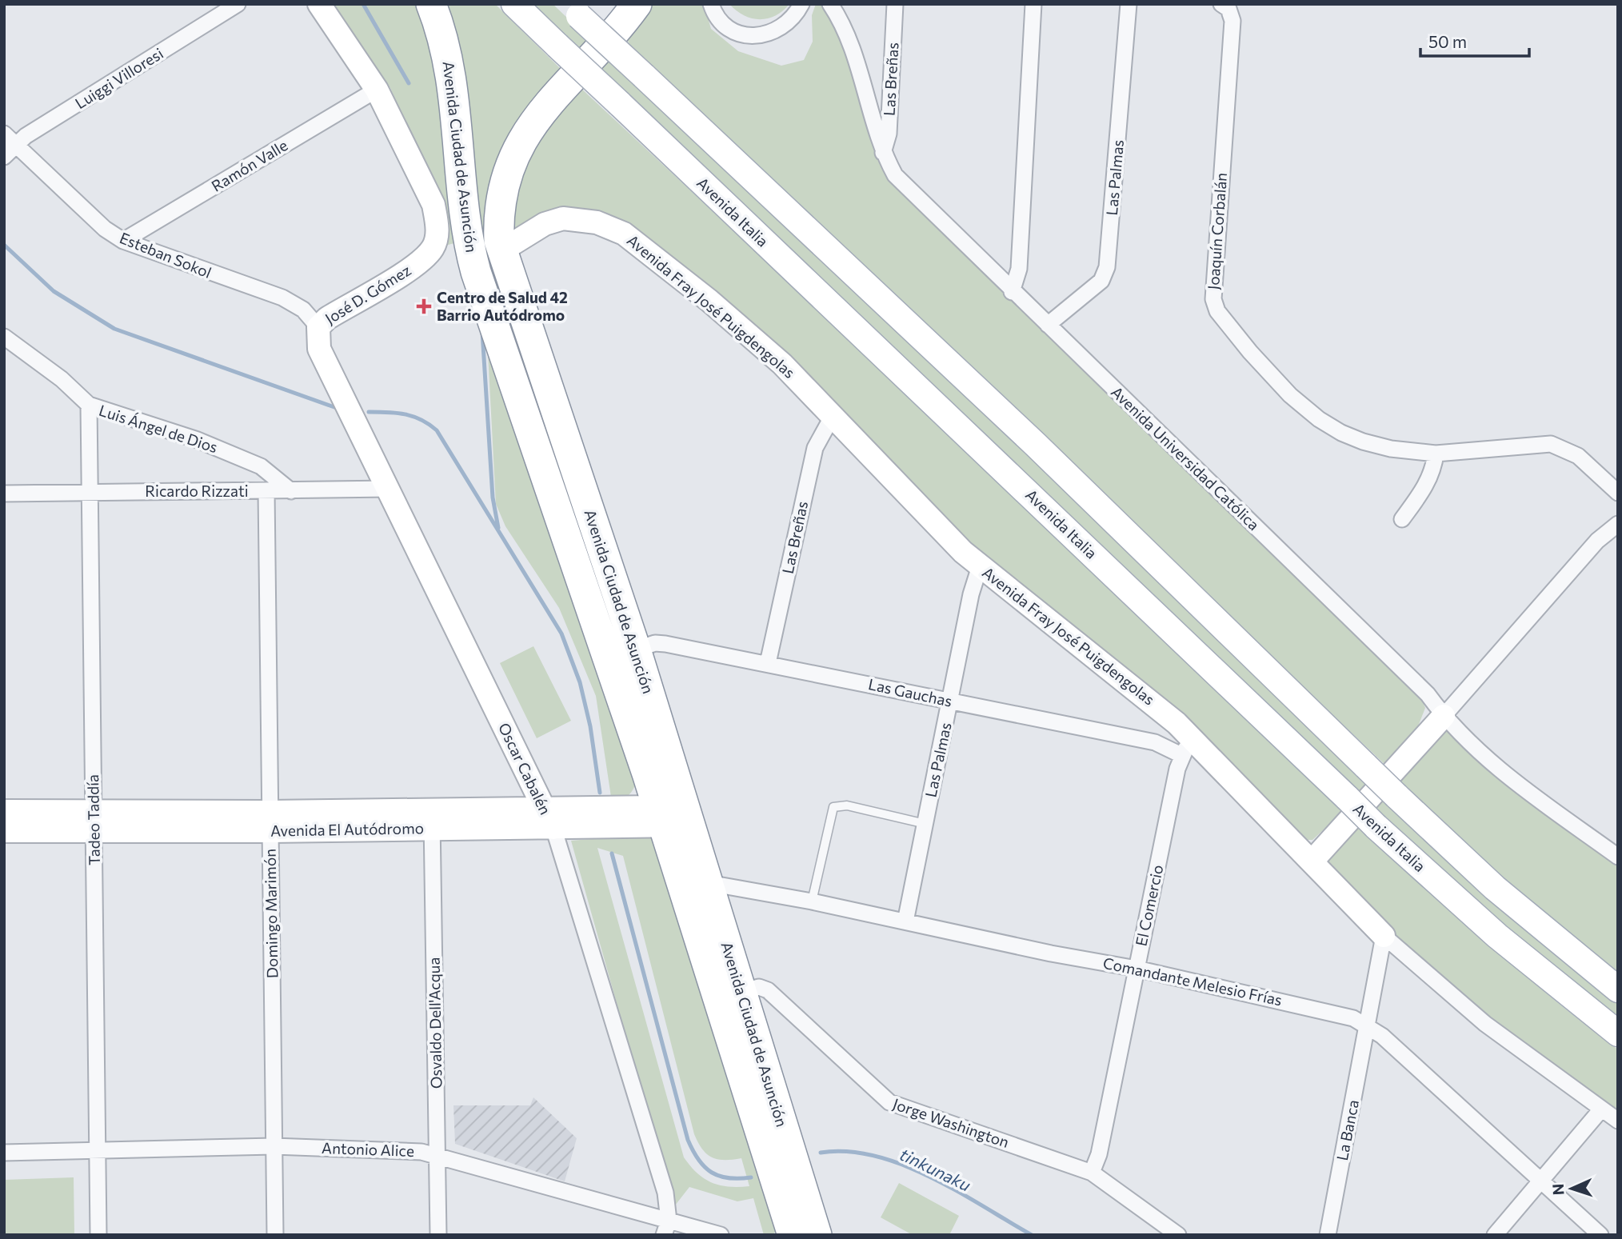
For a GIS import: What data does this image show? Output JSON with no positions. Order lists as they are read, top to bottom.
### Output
{
  "streets": {
    "highway": ["Avenida Ciudad de Asunción"],
    "main road": ["Avenida Italia"],
    "street": [
      "Luiggi Villoresi",
      "Las Breñas",
      "Ramón Valle",
      "Las Palmas",
      "Joaquín Corbalán",
      "Esteban Sokol",
      "José D. Gómez",
      "Avenida Fray José Puigdengolas",
      "Luis Ángel de Dios",
      "Avenida Universidad Católica",
      "Ricardo Rizzati",
      "Las Gauchas",
      "Oscar Cabalén",
      "Tadeo Taddía",
      "Avenida El Autódromo",
      "El Comercio",
      "Domingo Marimón",
      "Comandante Melesio Frías",
      "Osvaldo Dell'Acqua",
      "Jorge Washington",
      "La Banca",
      "Antonio Alice"
    ]
  },
  "crossings": [
    ["Luiggi Villoresi", "Esteban Sokol"],
    ["Las Breñas", "Avenida Fray José Puigdengolas"],
    ["Las Breñas", "Avenida Universidad Católica"],
    ["Las Breñas", "Las Gauchas"],
    ["Avenida Ciudad de Asunción", "Ramón Valle"],
    ["Avenida Ciudad de Asunción", "José D. Gómez"],
    ["Avenida Ciudad de Asunción", "Avenida Fray José Puigdengolas"],
    ["Avenida Ciudad de Asunción", "Las Gauchas"],
    ["Avenida Ciudad de Asunción", "Avenida El Autódromo"],
    ["Avenida Ciudad de Asunción", "Comandante Melesio Frías"],
    ["Avenida Ciudad de Asunción", "Jorge Washington"],
    ["Ramón Valle", "Esteban Sokol"],
    ["Las Palmas", "Avenida Fray José Puigdengolas"],
    ["Las Palmas", "Avenida Universidad Católica"],
    ["Las Palmas", "Las Gauchas"],
    ["Las Palmas", "Comandante Melesio Frías"],
    ["Esteban Sokol", "José D. Gómez"],
    ["Esteban Sokol", "Oscar Cabalén"],
    ["José D. Gómez", "Oscar Cabalén"],
    ["Avenida Fray José Puigdengolas", "Las Gauchas"],
    ["Avenida Fray José Puigdengolas", "El Comercio"],
    ["Avenida Fray José Puigdengolas", "La Banca"],
    ["Luis Ángel de Dios", "Ricardo Rizzati"],
    ["Luis Ángel de Dios", "Tadeo Taddía"],
    ["Ricardo Rizzati", "Oscar Cabalén"],
    ["Ricardo Rizzati", "Tadeo Taddía"],
    ["Ricardo Rizzati", "Domingo Marimón"],
    ["Las Gauchas", "El Comercio"],
    ["Oscar Cabalén", "Avenida El Autódromo"],
    ["Oscar Cabalén", "Antonio Alice"],
    ["Tadeo Taddía", "Avenida El Autódromo"],
    ["Tadeo Taddía", "Antonio Alice"],
    ["Avenida El Autódromo", "Domingo Marimón"],
    ["Avenida El Autódromo", "Osvaldo Dell'Acqua"],
    ["El Comercio", "Comandante Melesio Frías"],
    ["El Comercio", "Jorge Washington"],
    ["Domingo Marimón", "Antonio Alice"],
    ["Comandante Melesio Frías", "La Banca"],
    ["Osvaldo Dell'Acqua", "Antonio Alice"]
  ],
  "water": ["tinkunaku"],
  "places": {
    "health": ["Centro de Salud 42 Barrio Autódromo"]
  },
  "scale_bar": "50 m",
  "north": "left"
}
